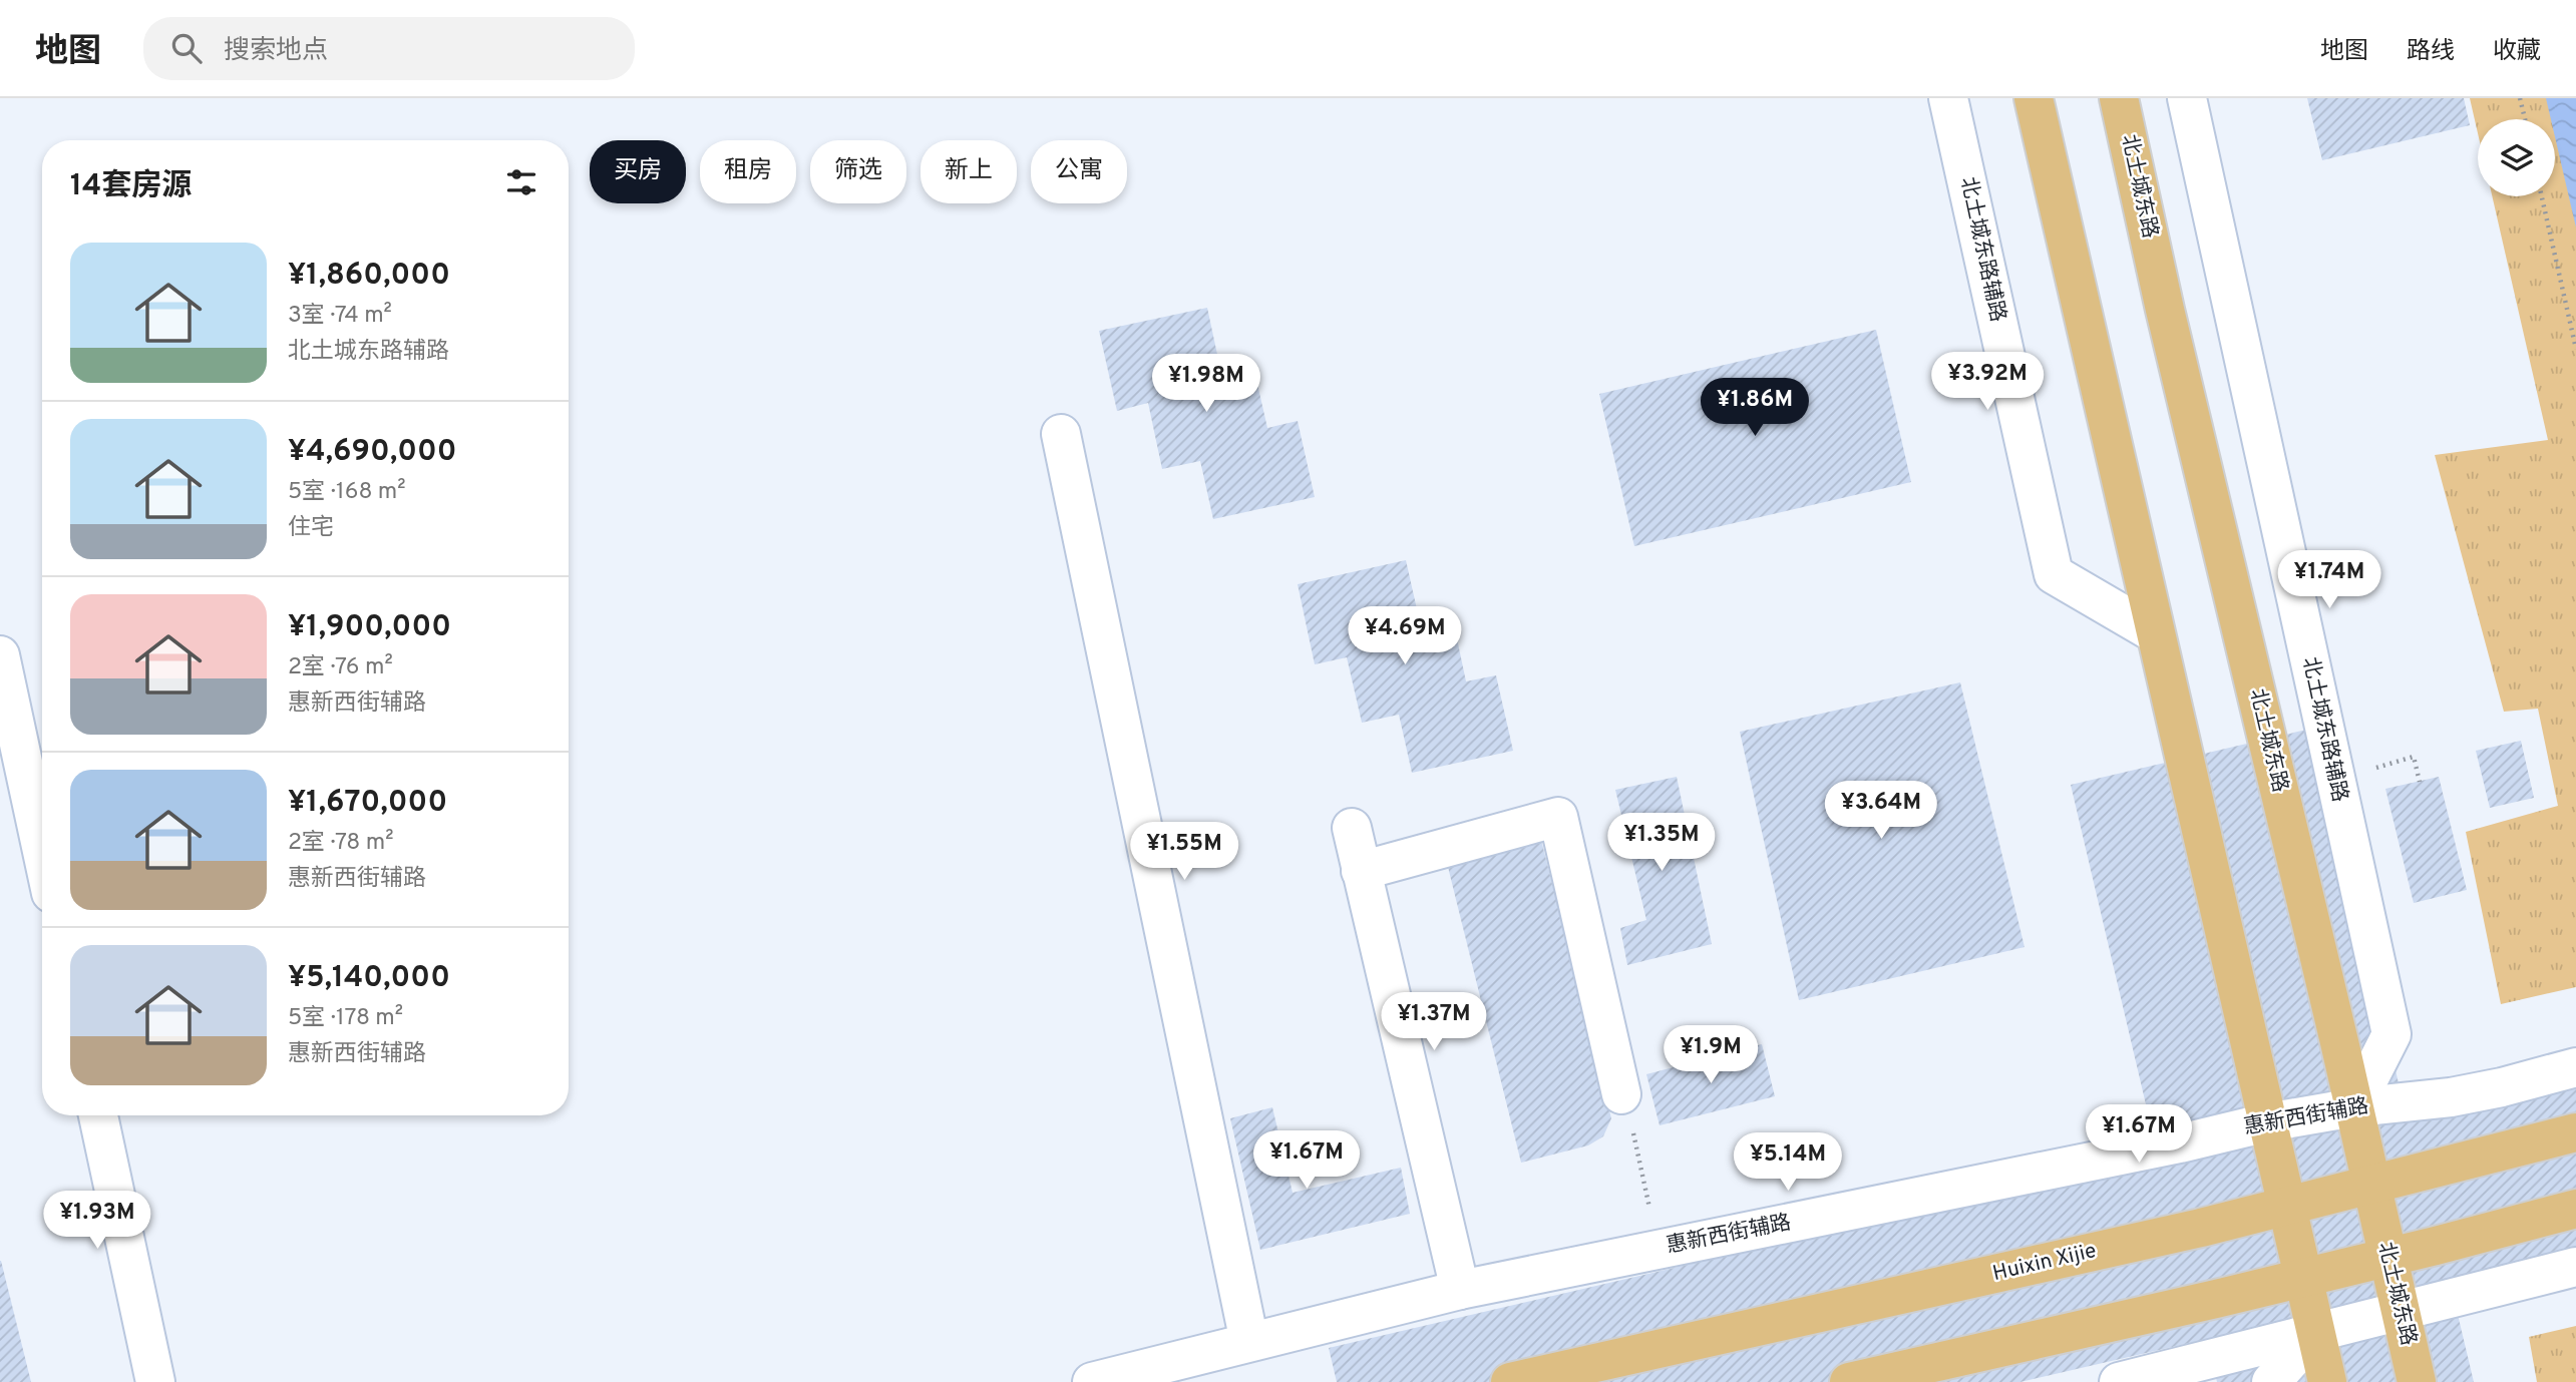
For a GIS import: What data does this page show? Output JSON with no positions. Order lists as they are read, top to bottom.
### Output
{
  "streets": {
    "main road": ["北土城东路", "Huixin Xijie"],
    "street": ["北土城东路辅路", "惠新西街辅路"]
  },
  "crossings": [
    ["北土城东路", "北土城东路辅路"],
    ["北土城东路", "惠新西街辅路"],
    ["北土城东路", "Huixin Xijie"],
    ["北土城东路辅路", "惠新西街辅路"]
  ],
  "page": {
    "header": "地图",
    "search": "搜索地点",
    "nav": ["地图", "路线", "收藏"],
    "chip": [
      "买房",
      "租房",
      "筛选",
      "新上",
      "公寓"
    ],
    "heading": "14套房源",
    "list": [
      {
        "name": "¥1,860,000",
        "note": "3室 · 74 m² · 北土城东路辅路"
      },
      {
        "name": "¥4,690,000",
        "note": "5室 · 168 m² · 住宅"
      },
      {
        "name": "¥1,900,000",
        "note": "2室 · 76 m² · 惠新西街辅路"
      },
      {
        "name": "¥1,670,000",
        "note": "2室 · 78 m² · 惠新西街辅路"
      },
      {
        "name": "¥5,140,000",
        "note": "5室 · 178 m² · 惠新西街辅路"
      }
    ],
    "price": [
      "¥3.92M",
      "¥1.98M",
      "¥1.86M",
      "¥1.74M",
      "¥4.69M",
      "¥3.64M",
      "¥1.35M",
      "¥1.55M",
      "¥1.37M",
      "¥1.9M",
      "¥1.67M",
      "¥1.67M",
      "¥5.14M",
      "¥1.93M"
    ]
  }
}
